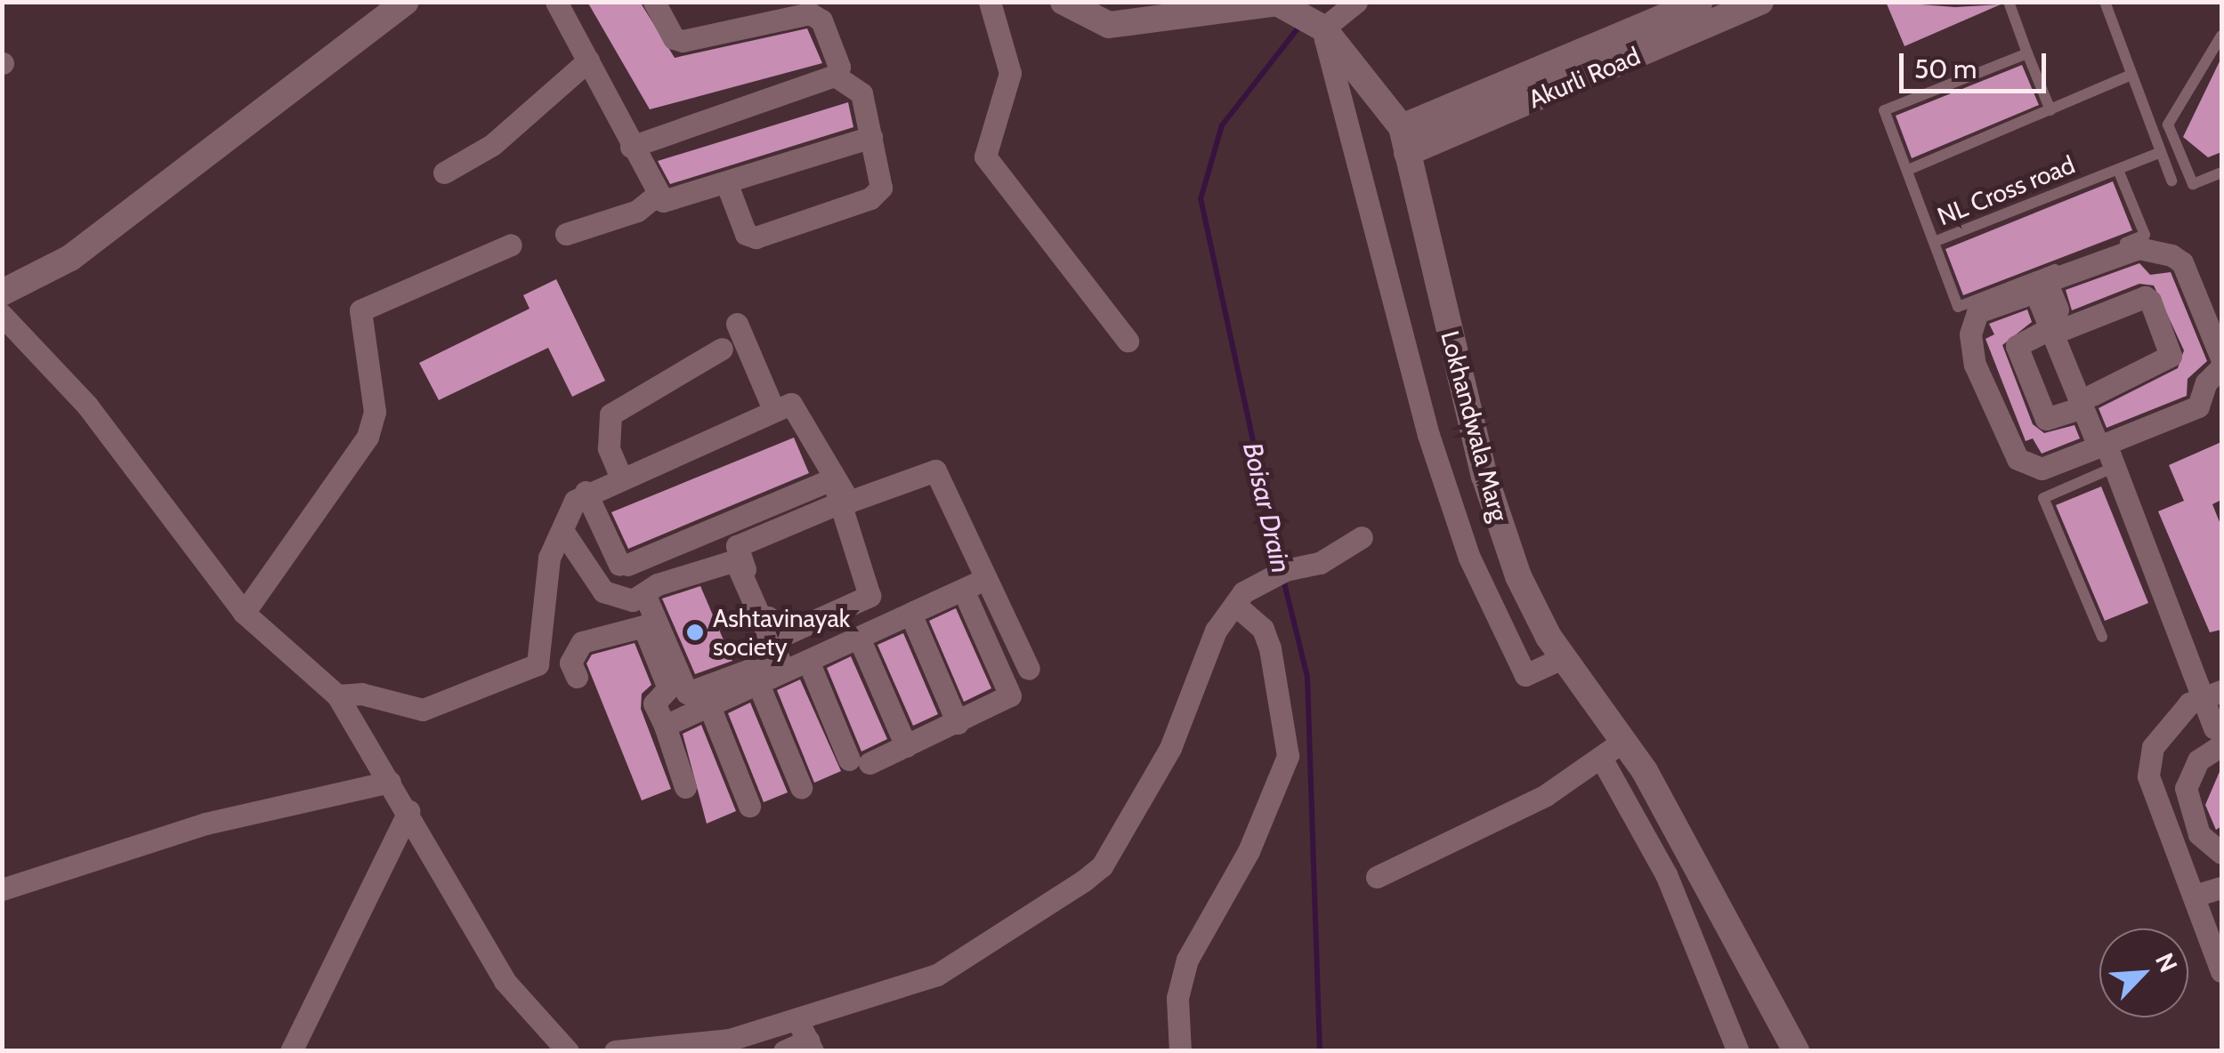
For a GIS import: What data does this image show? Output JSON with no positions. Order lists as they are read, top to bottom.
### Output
{
  "streets": {
    "street": ["Akurli Road", "Lokhandwala Marg"],
    "lane": ["NL Cross road"]
  },
  "crossings": [
    ["Akurli Road", "Lokhandwala Marg"]
  ],
  "water": ["Boisar Drain"],
  "places": ["Ashtavinayak society"],
  "scale_bar": "50 m",
  "north": "top right"
}
